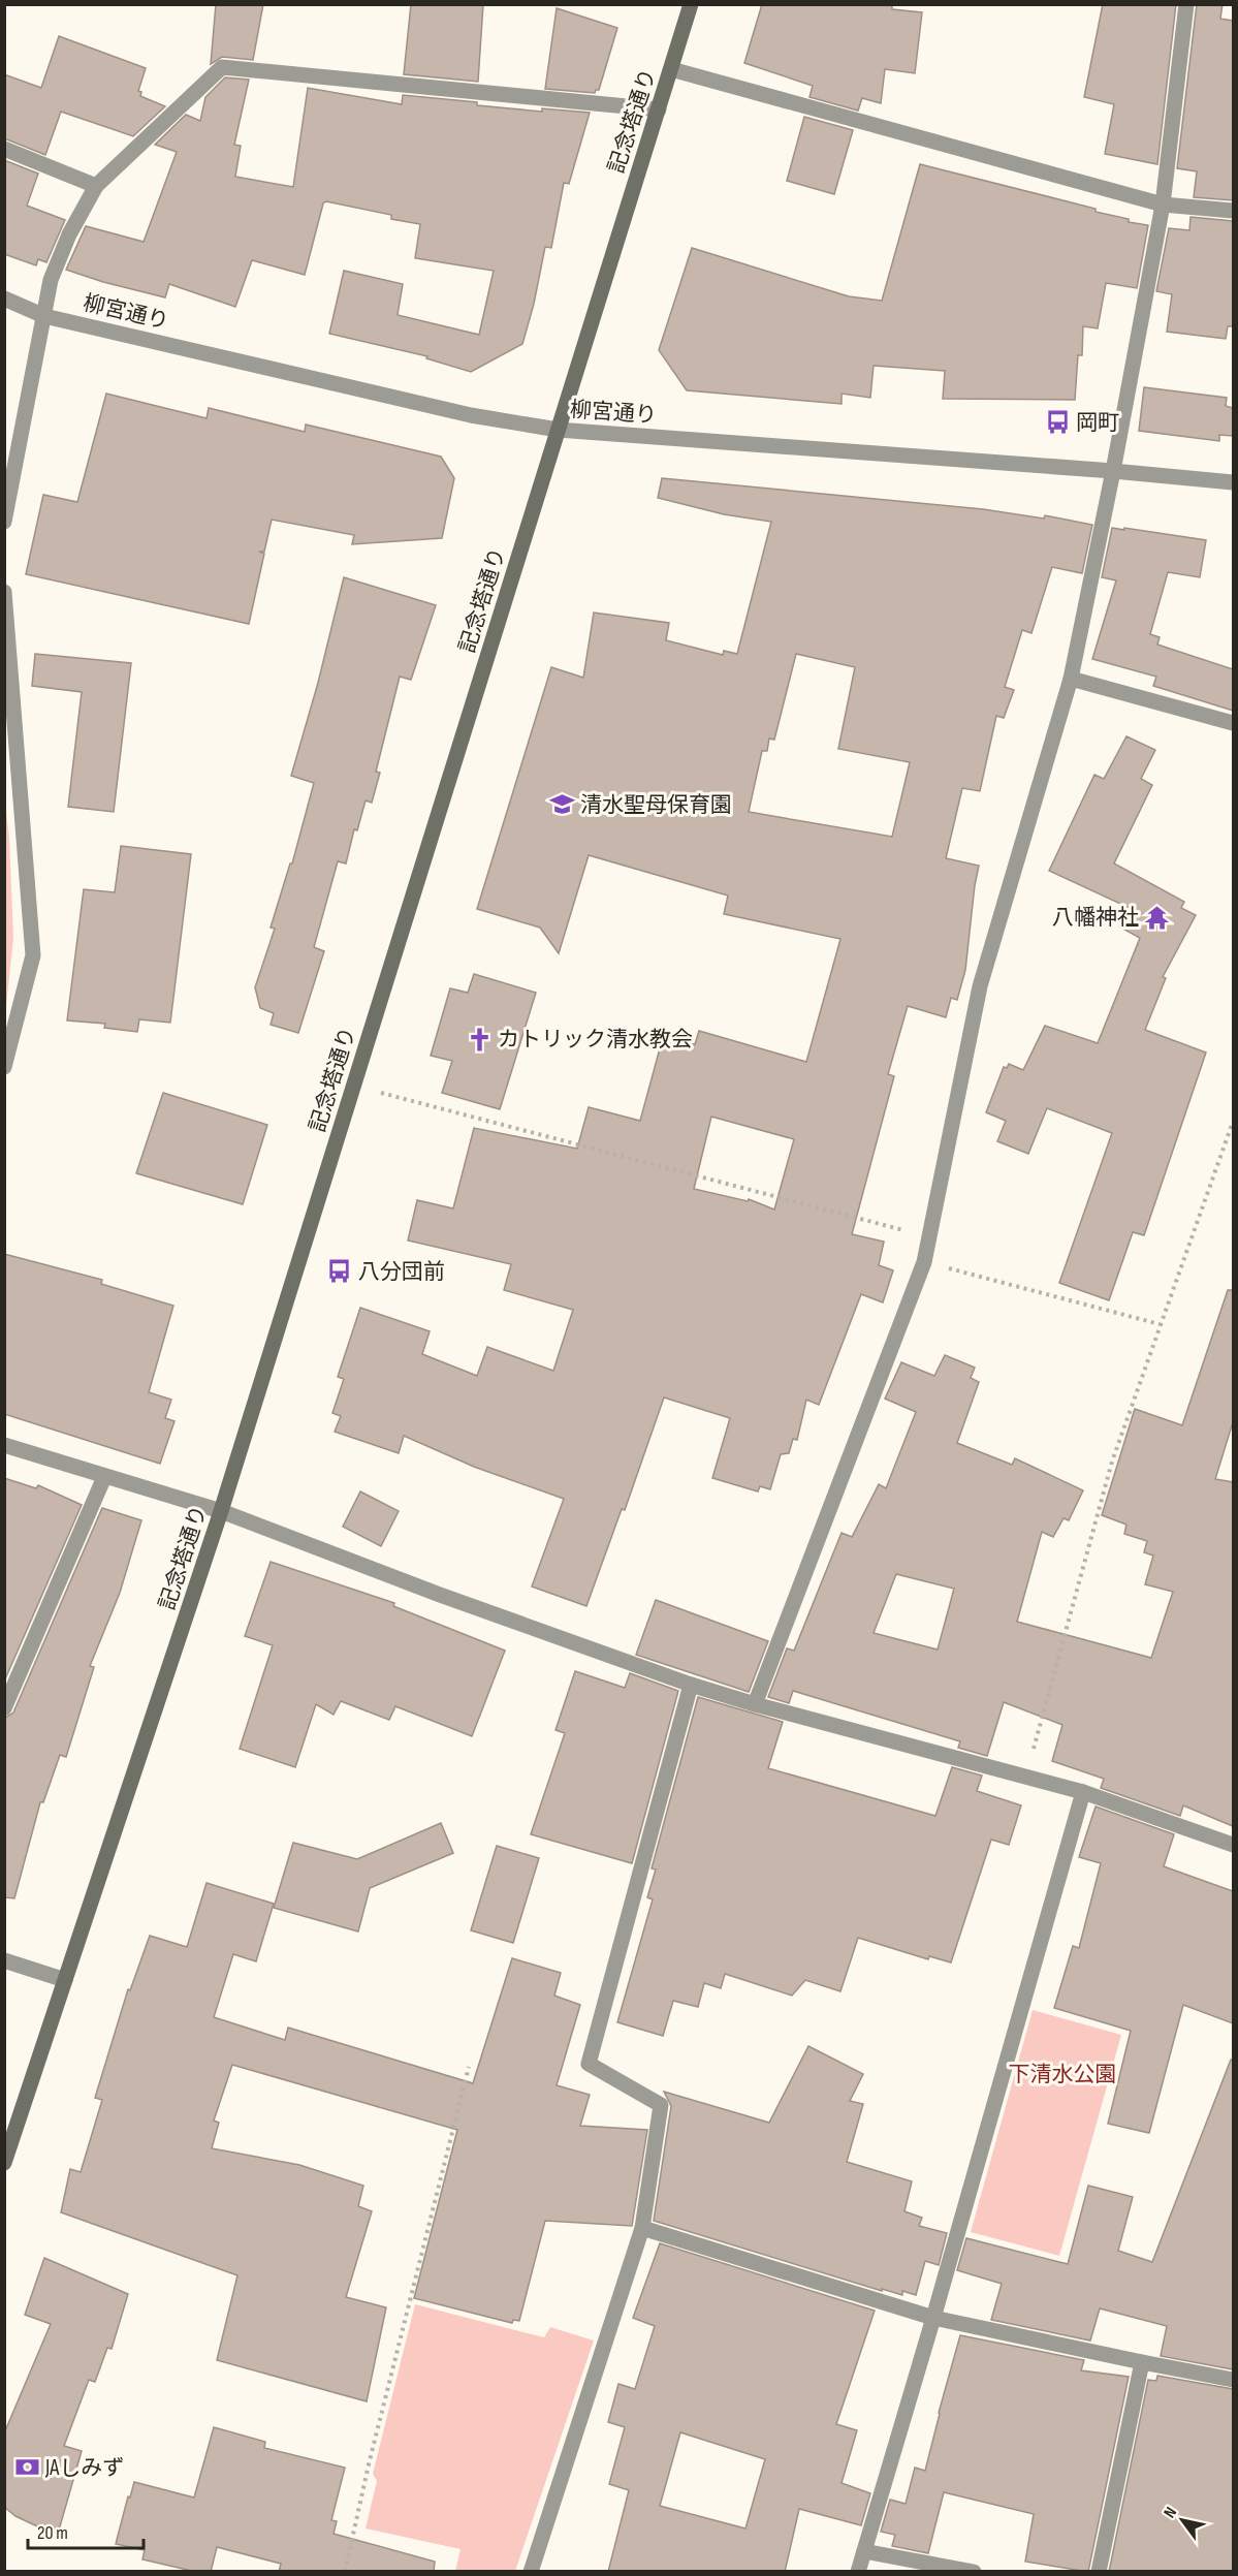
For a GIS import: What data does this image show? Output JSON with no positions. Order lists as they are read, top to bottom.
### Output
{
  "streets": {
    "main road": ["記念塔通り"],
    "street": ["柳宮通り"]
  },
  "crossings": [
    ["記念塔通り", "柳宮通り"]
  ],
  "parks": ["下清水公園"],
  "places": {
    "bus stop": ["岡町", "八分団前"],
    "school or university": ["清水聖母保育園"],
    "temple": ["八幡神社"],
    "church": ["カトリック清水教会"],
    "bank": ["JAしみず"]
  },
  "scale_bar": "20 m",
  "north": "top left"
}
